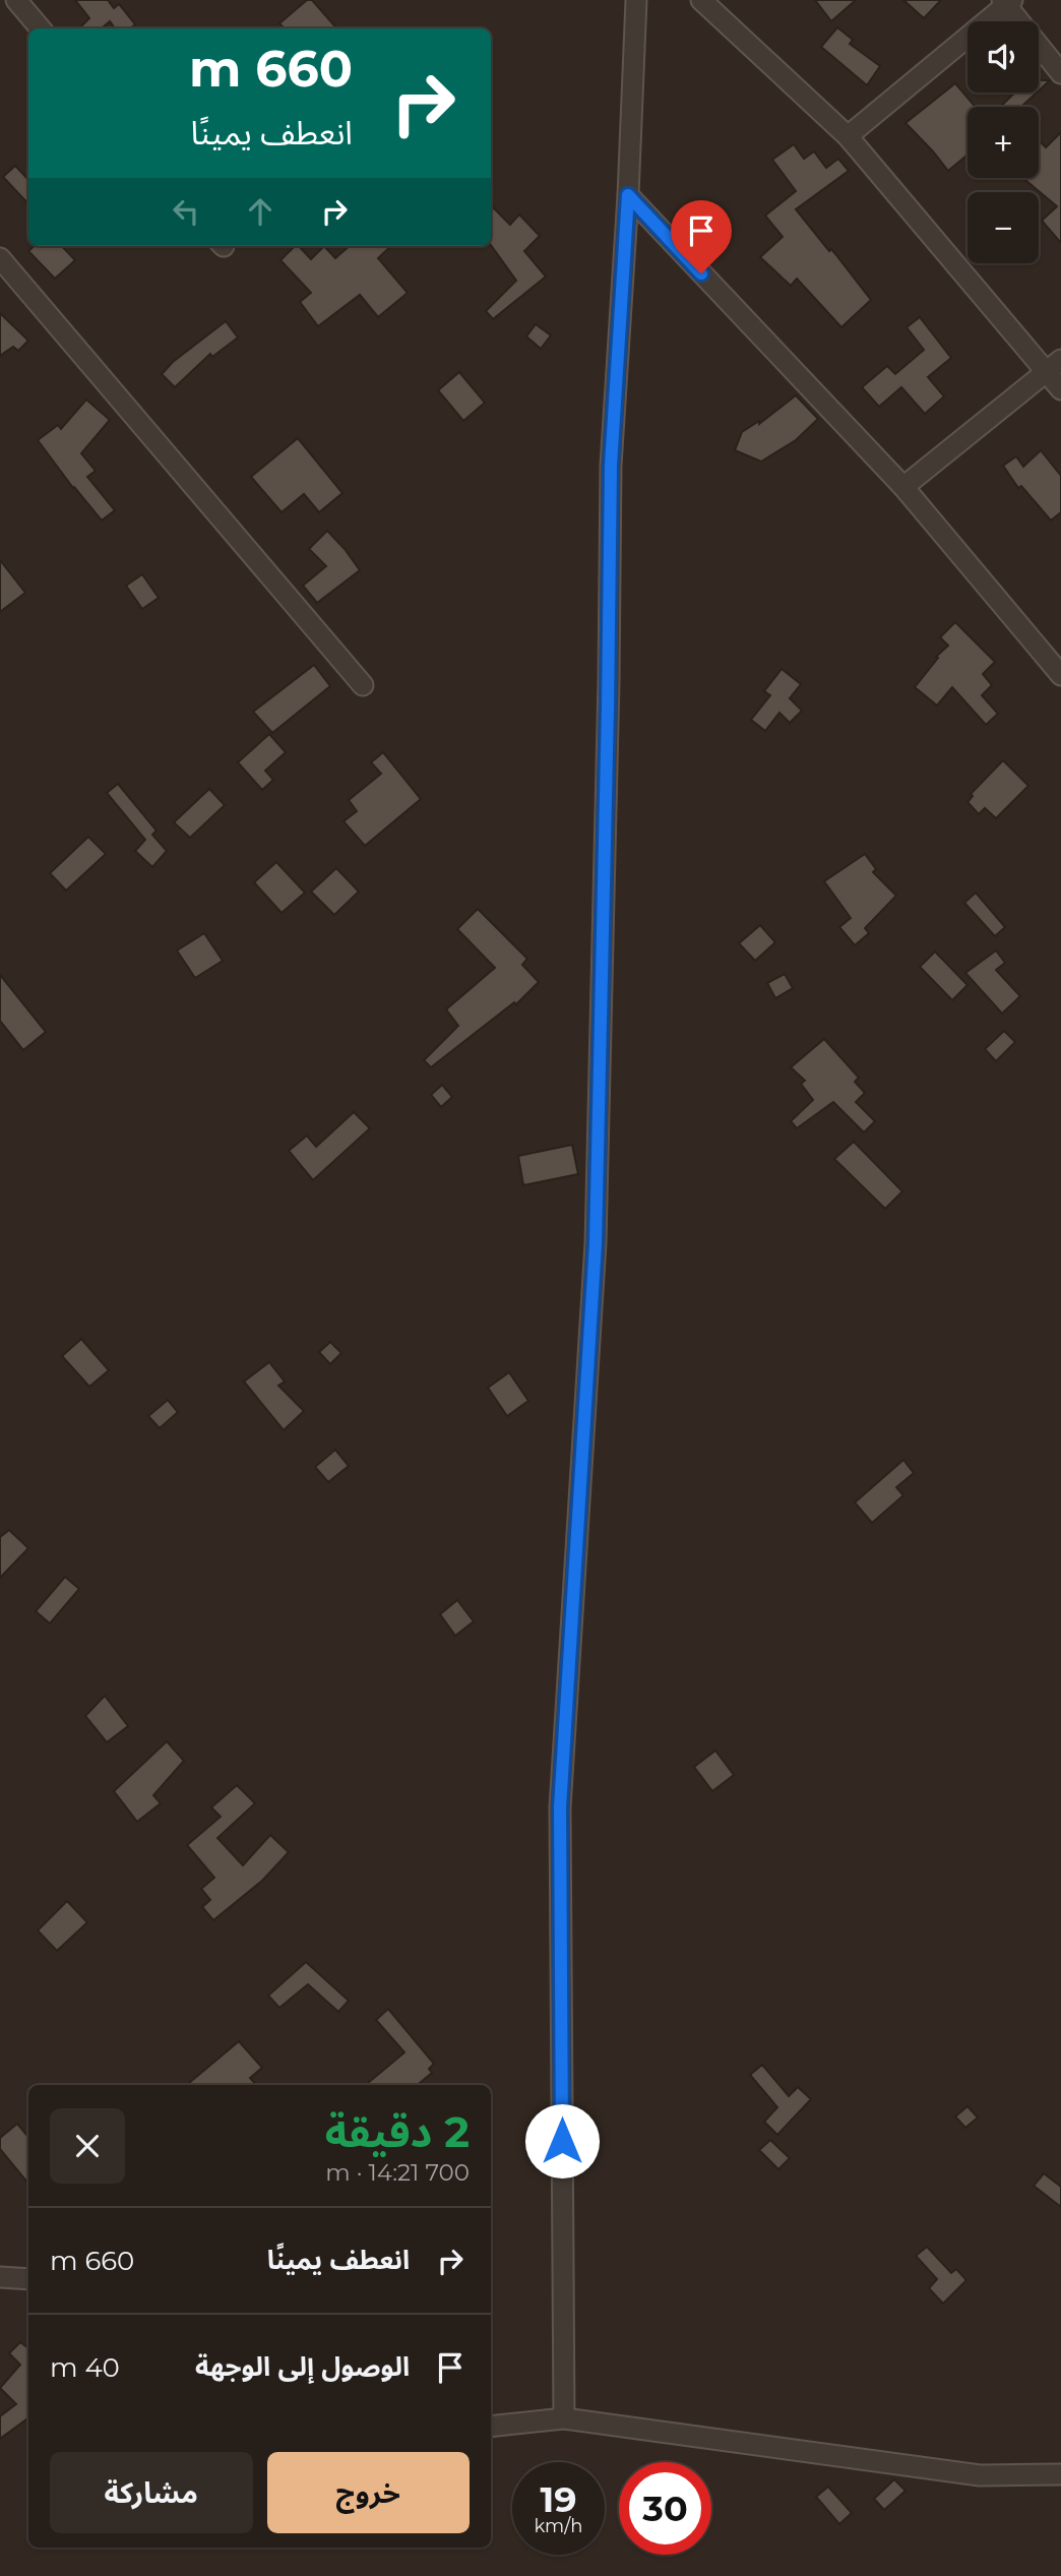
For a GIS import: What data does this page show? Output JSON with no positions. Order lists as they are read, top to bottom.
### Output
{
  "page": {
    "map_buttons": ["+", "−"],
    "turn": ["660 m", "انعطف يمينًا"],
    "heading": ["2 دقيقة", "700 m · 14:21"],
    "list": [
      {
        "name": "انعطف يمينًا",
        "value": "660 m"
      },
      {
        "name": "الوصول إلى الوجهة",
        "value": "40 m"
      }
    ],
    "buttons": ["خروج", "مشاركة"],
    "speed": "19 km/h",
    "limit": "30"
  }
}
